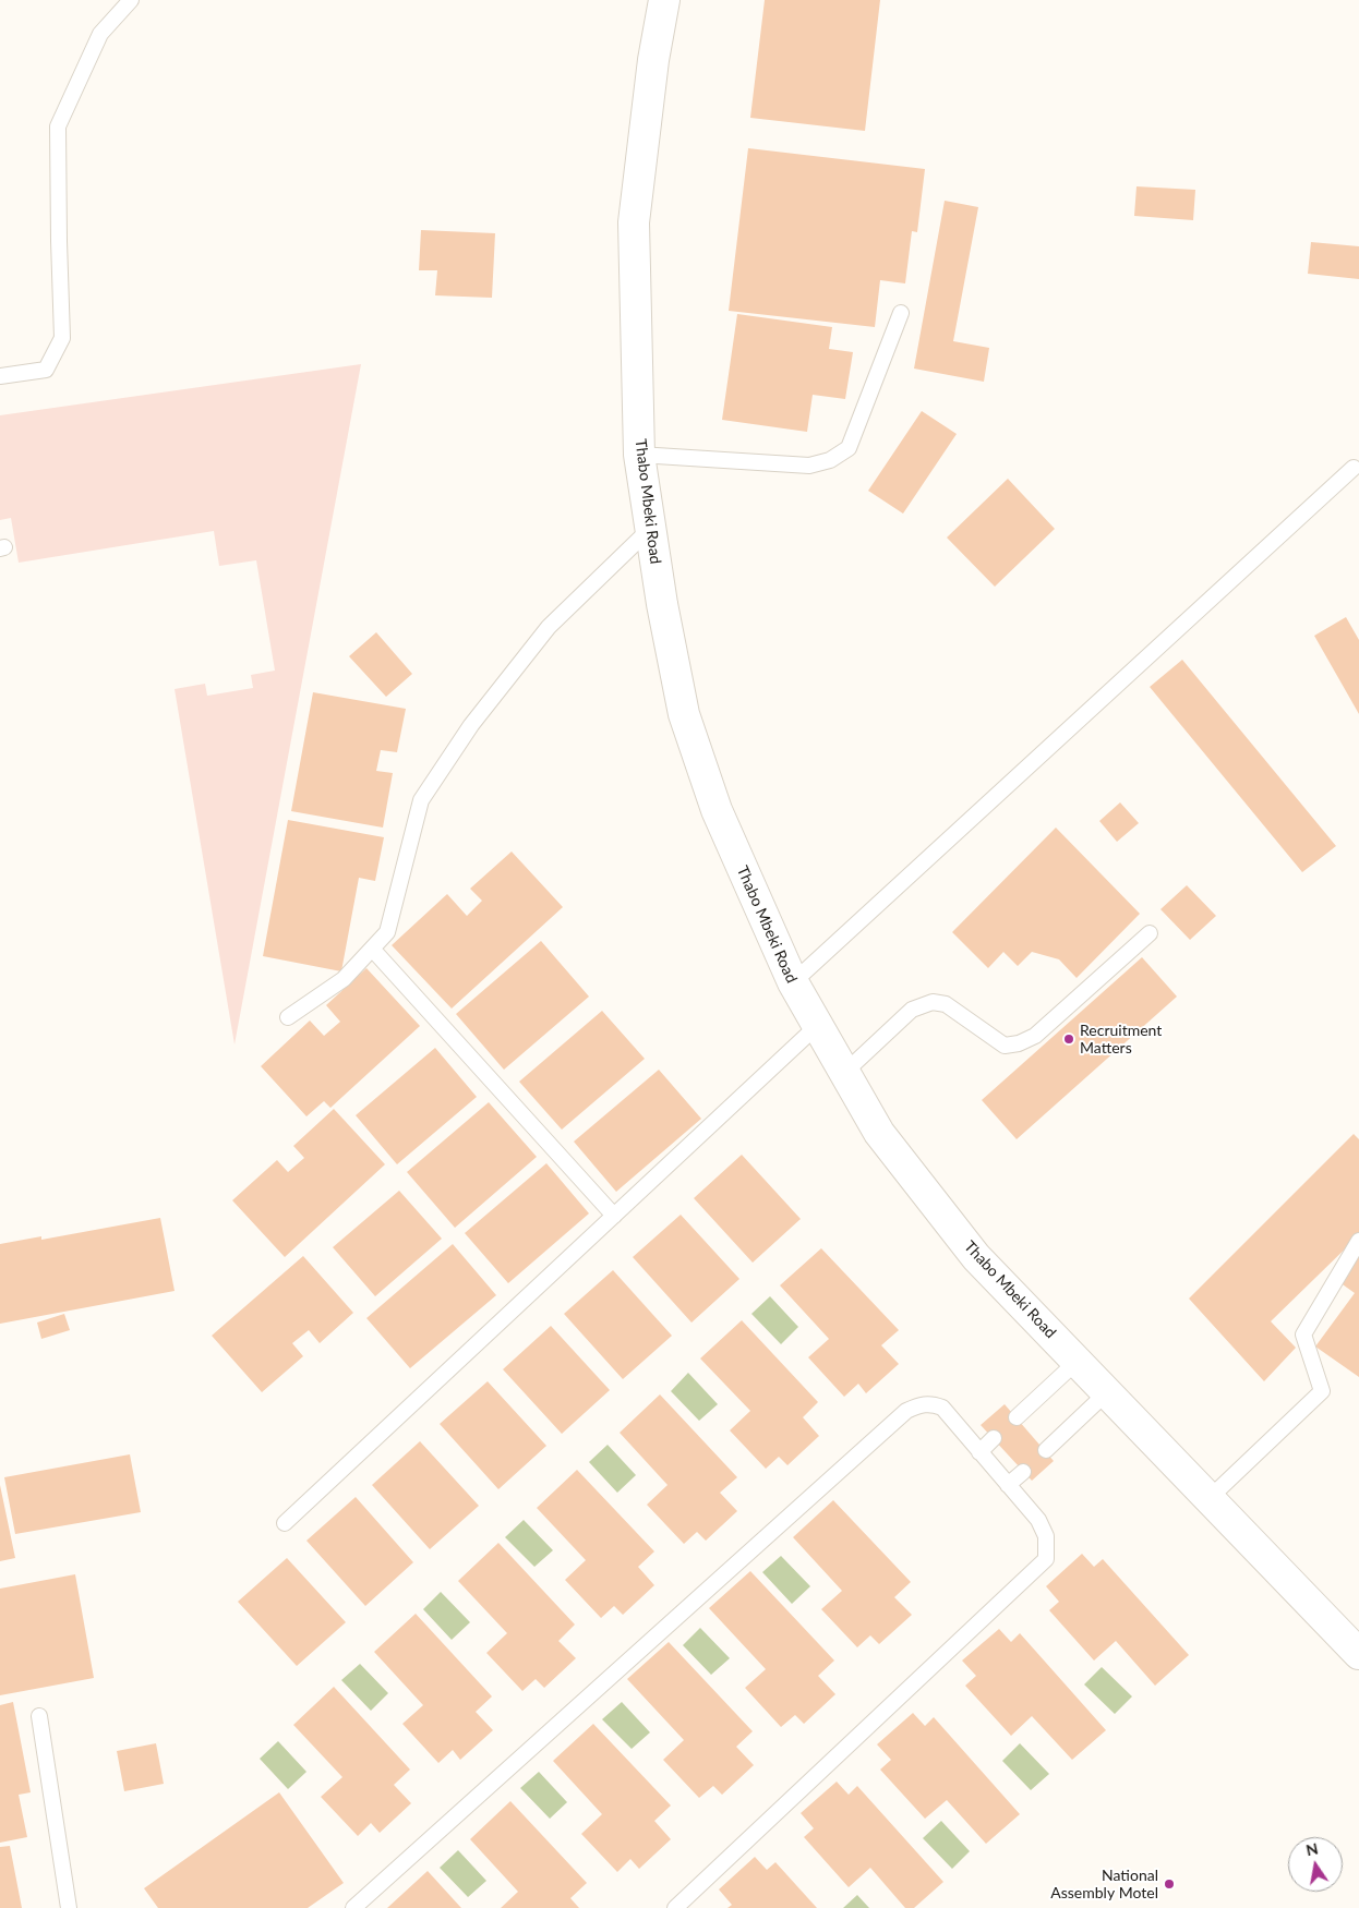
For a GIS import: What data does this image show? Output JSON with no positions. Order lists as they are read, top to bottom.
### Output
{
  "streets": {
    "main road": ["Thabo Mbeki Road"]
  },
  "places": ["Recruitment Matters", "National Assembly Motel"],
  "north": "top"
}
